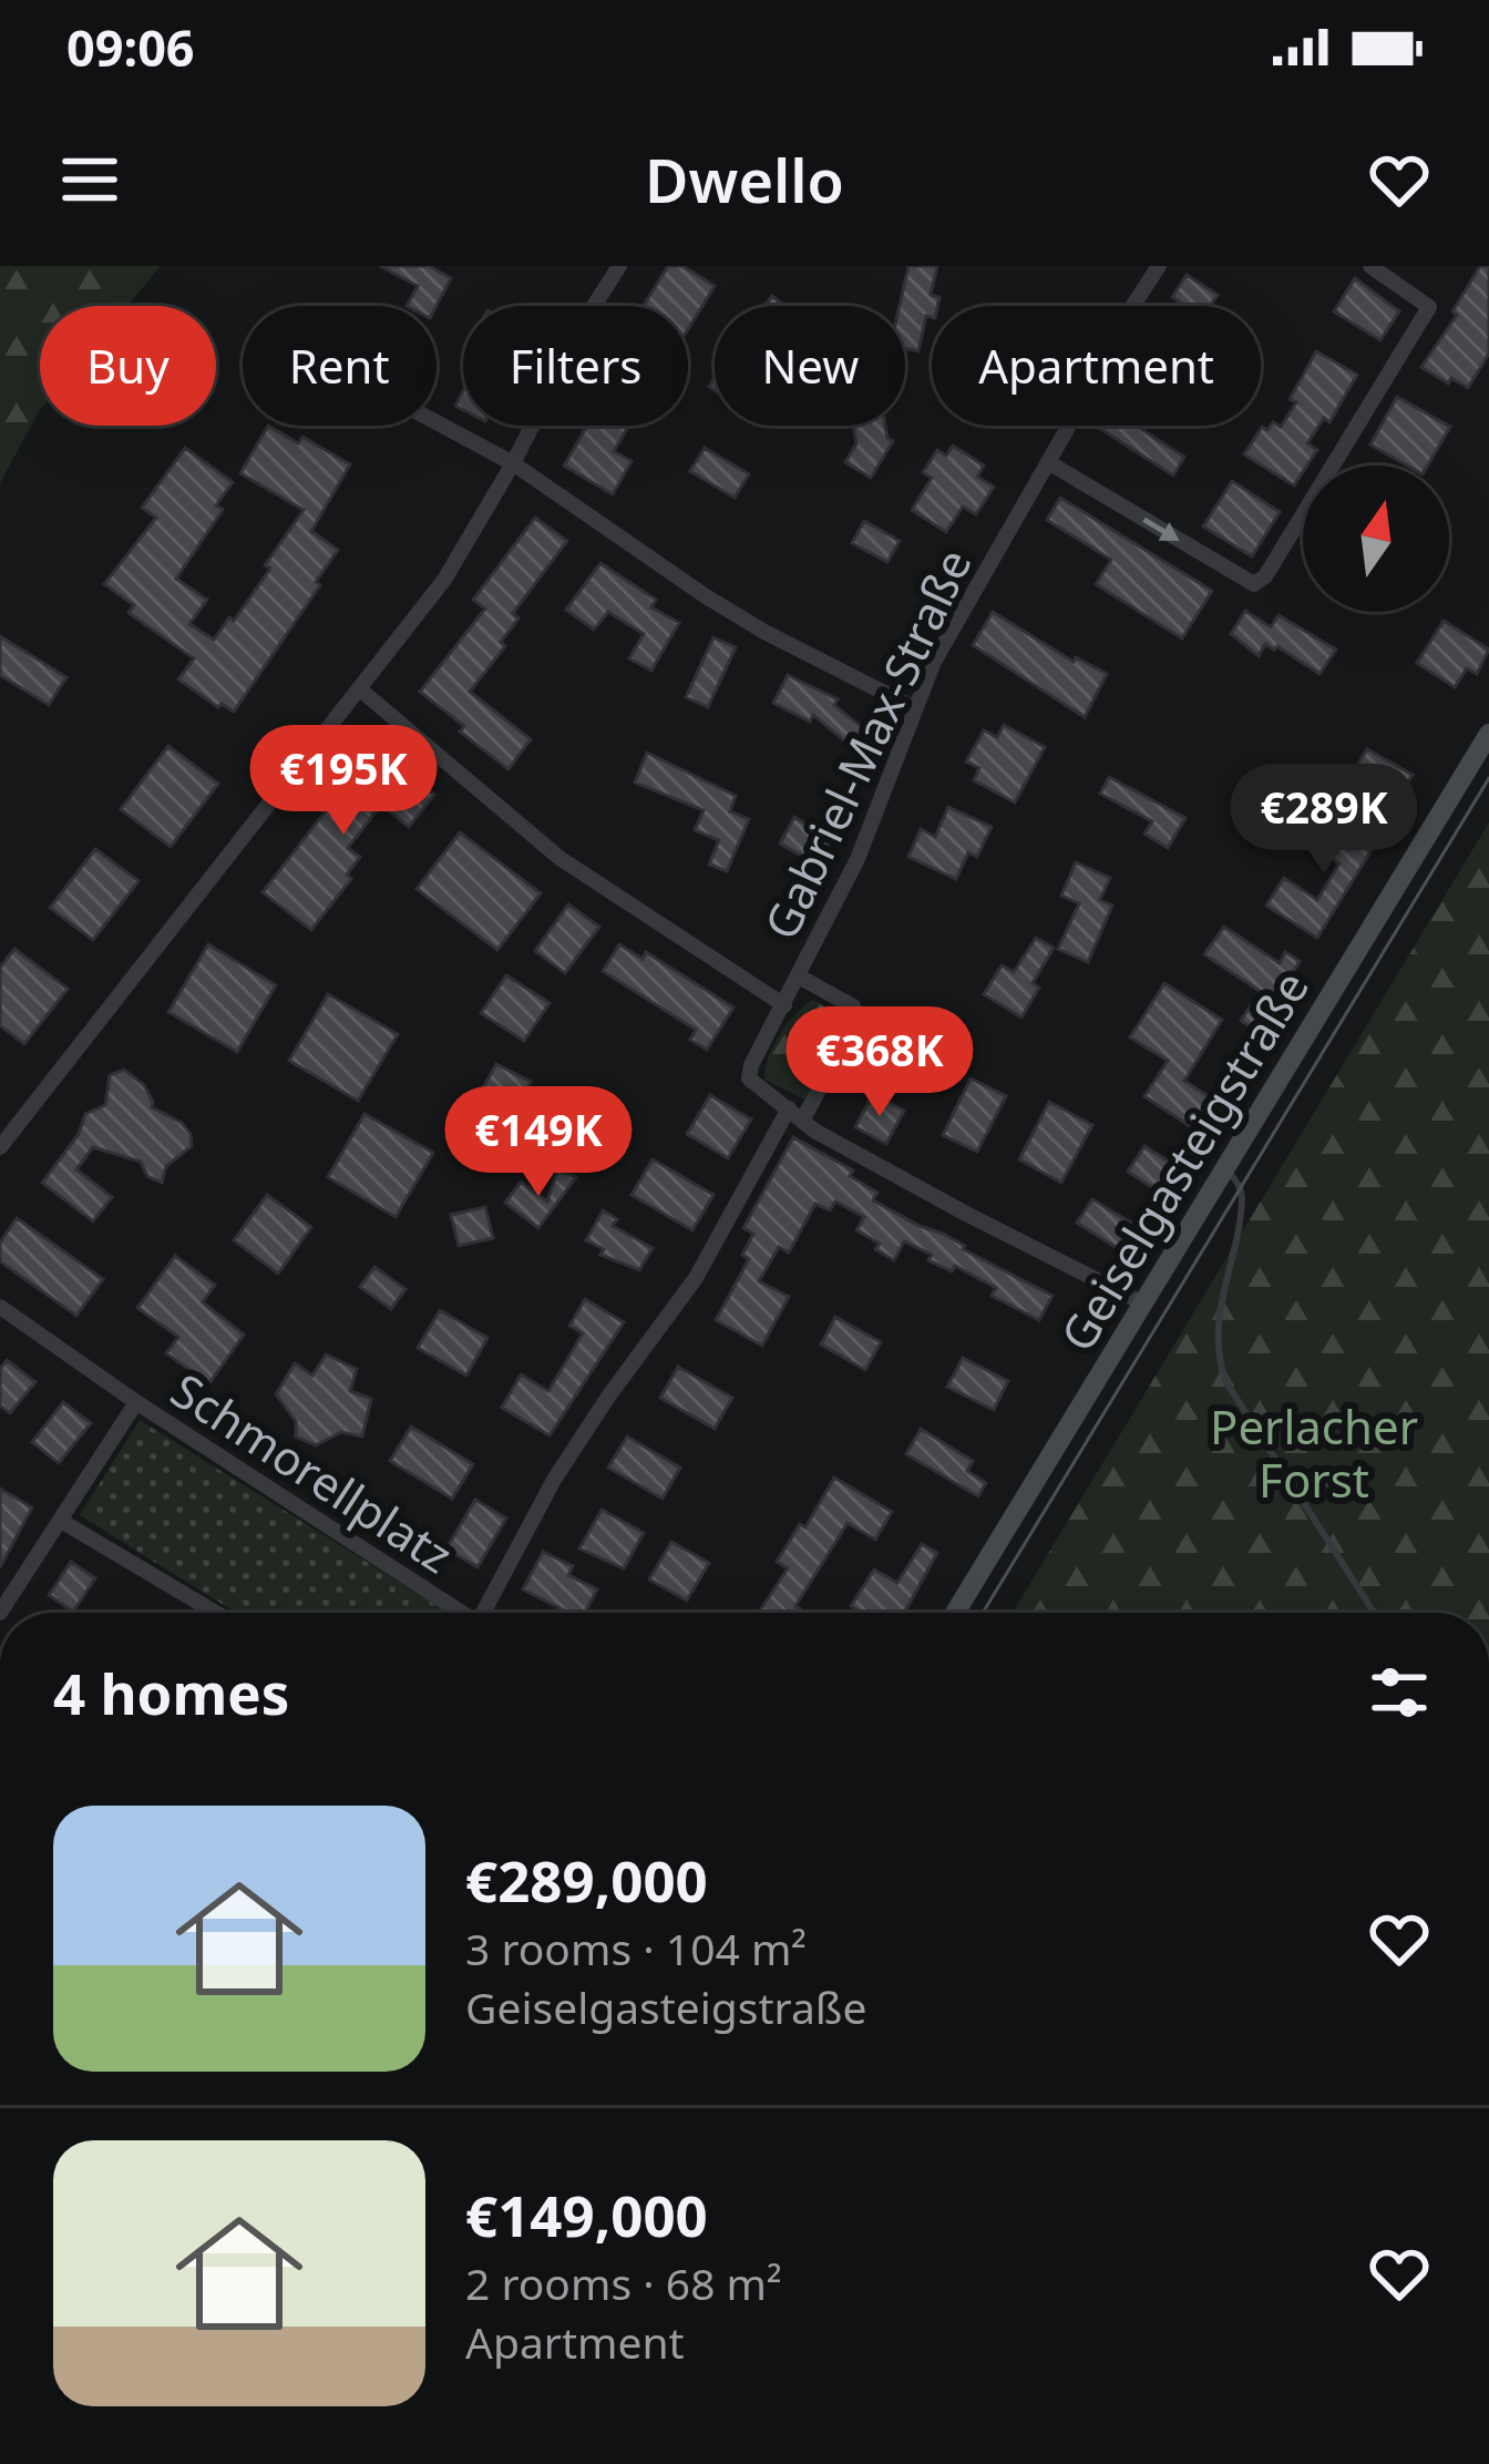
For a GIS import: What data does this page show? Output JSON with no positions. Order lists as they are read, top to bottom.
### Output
{
  "streets": {
    "main road": ["Geiselgasteigstraße"],
    "street": ["Gabriel-Max-Straße", "Schmorellplatz"]
  },
  "parks": ["Perlacher Forst"],
  "north": "top",
  "page": {
    "status": "09:06",
    "header": "Dwello",
    "chip": [
      "Buy",
      "Rent",
      "Filters",
      "New",
      "Apartment"
    ],
    "price": [
      "€195K",
      "€289K",
      "€368K",
      "€149K"
    ],
    "heading": "4 homes",
    "list": [
      {
        "name": "€289,000",
        "note": "3 rooms · 104 m² · Geiselgasteigstraße"
      },
      {
        "name": "€149,000",
        "note": "2 rooms · 68 m² · Apartment"
      }
    ]
  }
}
